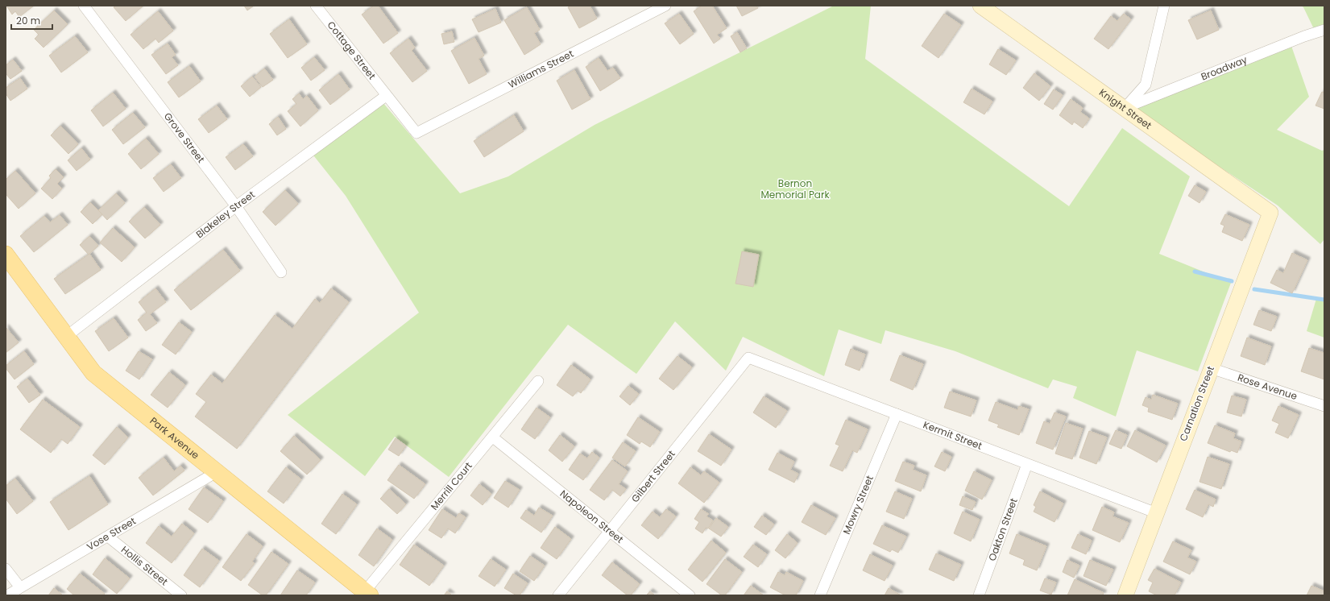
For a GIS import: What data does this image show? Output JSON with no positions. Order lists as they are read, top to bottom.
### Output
{
  "streets": {
    "main road": ["Park Avenue"],
    "street": [
      "Cottage Street",
      "Broadway",
      "Williams Street",
      "Knight Street",
      "Grove Street",
      "Blakeley Street",
      "Rose Avenue",
      "Carnation Street",
      "Kermit Street",
      "Gilbert Street",
      "Merrill Court",
      "Mowry Street",
      "Napoleon Street",
      "Oakton Street",
      "Vose Street",
      "Hollis Street"
    ]
  },
  "crossings": [
    ["Cottage Street", "Williams Street"],
    ["Cottage Street", "Blakeley Street"],
    ["Broadway", "Knight Street"],
    ["Knight Street", "Carnation Street"],
    ["Grove Street", "Blakeley Street"],
    ["Blakeley Street", "Park Avenue"],
    ["Rose Avenue", "Carnation Street"],
    ["Carnation Street", "Kermit Street"],
    ["Kermit Street", "Gilbert Street"],
    ["Kermit Street", "Mowry Street"],
    ["Kermit Street", "Oakton Street"],
    ["Park Avenue", "Merrill Court"],
    ["Park Avenue", "Vose Street"],
    ["Gilbert Street", "Napoleon Street"],
    ["Merrill Court", "Napoleon Street"],
    ["Vose Street", "Hollis Street"]
  ],
  "parks": ["Bernon Memorial Park"],
  "scale_bar": "20 m"
}
